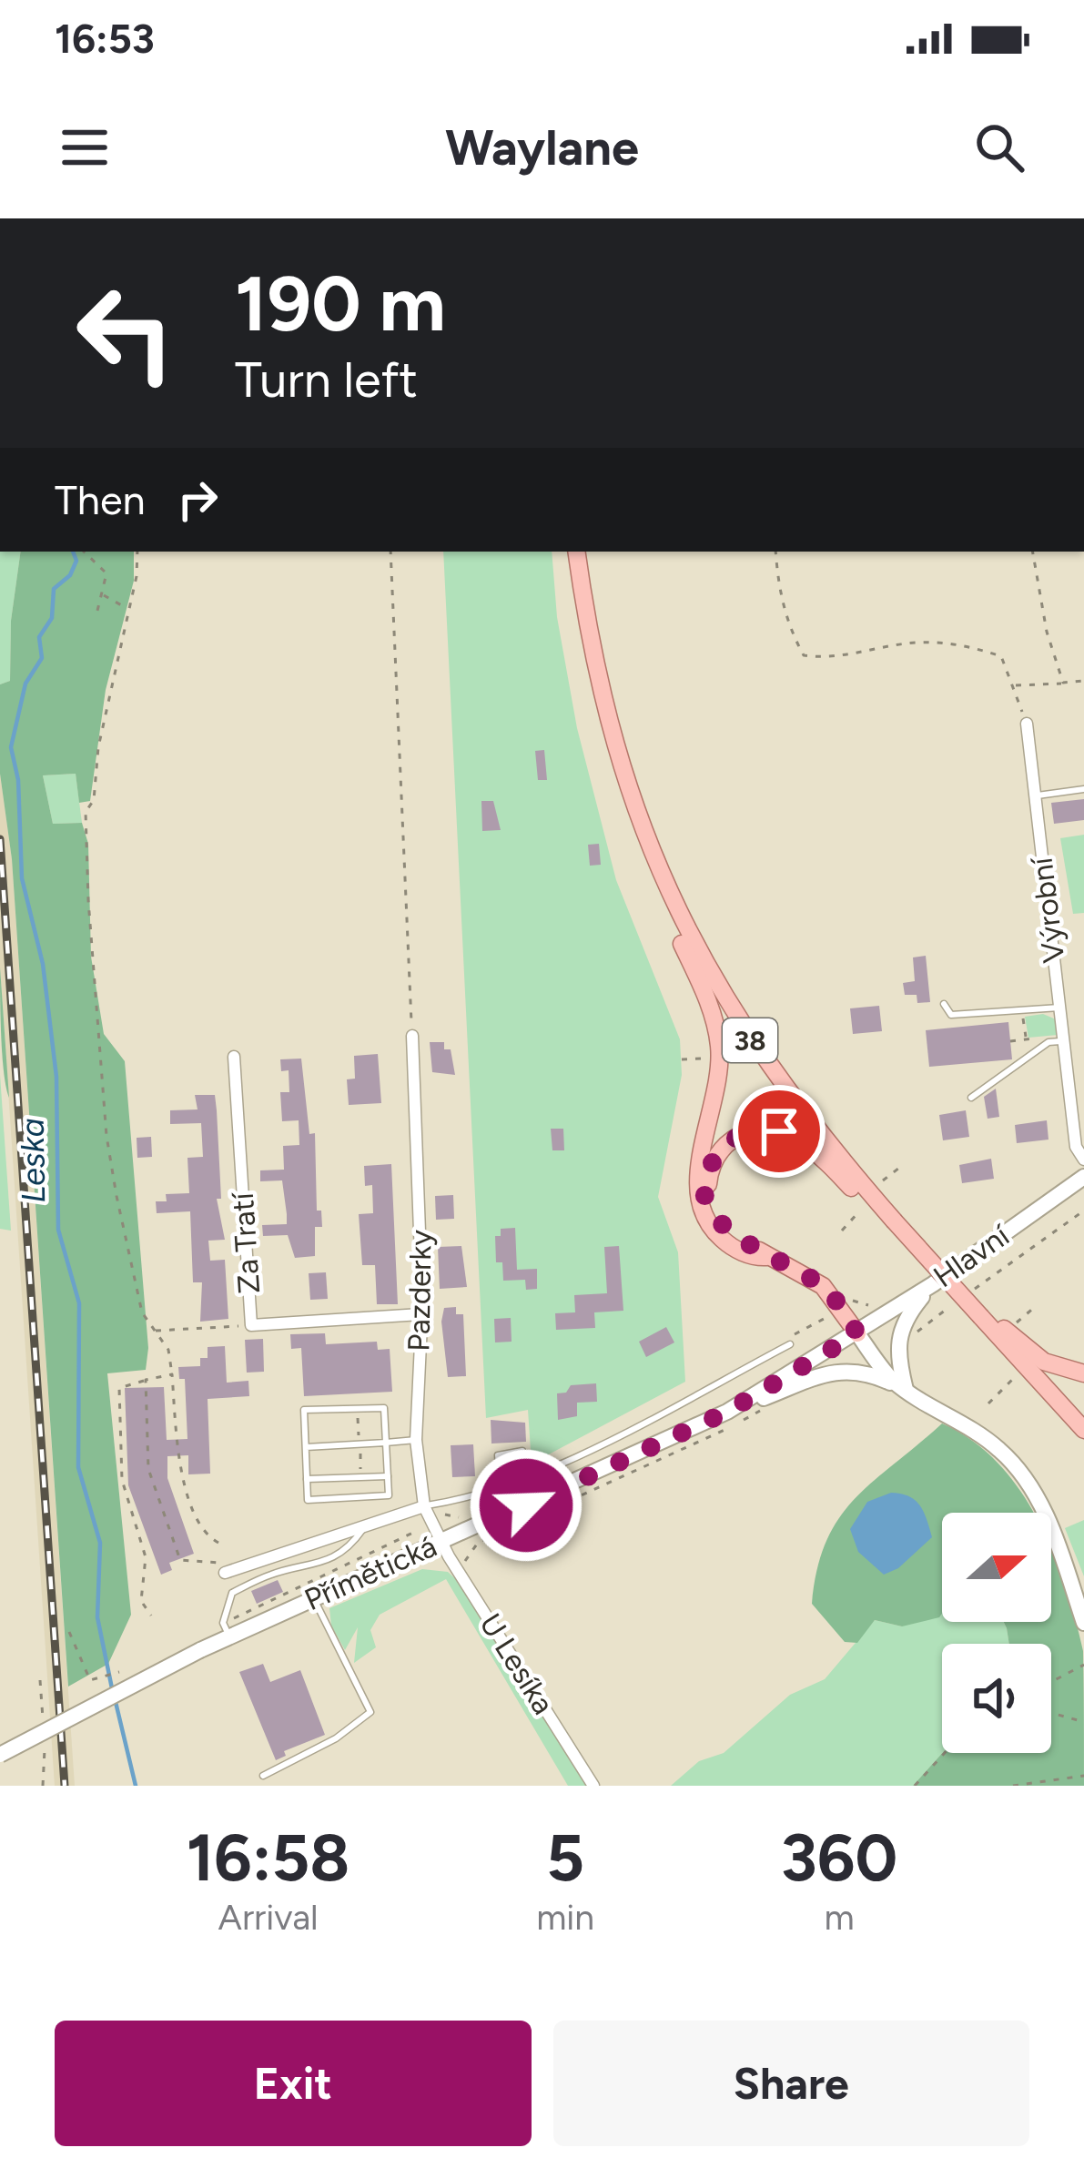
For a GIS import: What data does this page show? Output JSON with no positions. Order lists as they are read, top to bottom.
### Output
{
  "streets": {
    "main road": ["38", "Hlavní", "Přímětická"],
    "street": [
      "Výrobní",
      "Za Tratí",
      "Pazderky",
      "U Lesíka"
    ]
  },
  "crossings": [
    ["Za Tratí", "Pazderky"],
    ["Hlavní", "Přímětická"],
    ["Pazderky", "Přímětická"],
    ["Pazderky", "U Lesíka"],
    ["Přímětická", "U Lesíka"]
  ],
  "water": ["Leska"],
  "north": "right",
  "page": {
    "status": "16:53",
    "header": "Waylane",
    "turn": ["190 m", "Turn left"],
    "then": "Then",
    "eta": [
      "16:58",
      "Arrival",
      "5",
      "min",
      "360",
      "m"
    ],
    "buttons": ["Exit", "Share"]
  }
}
